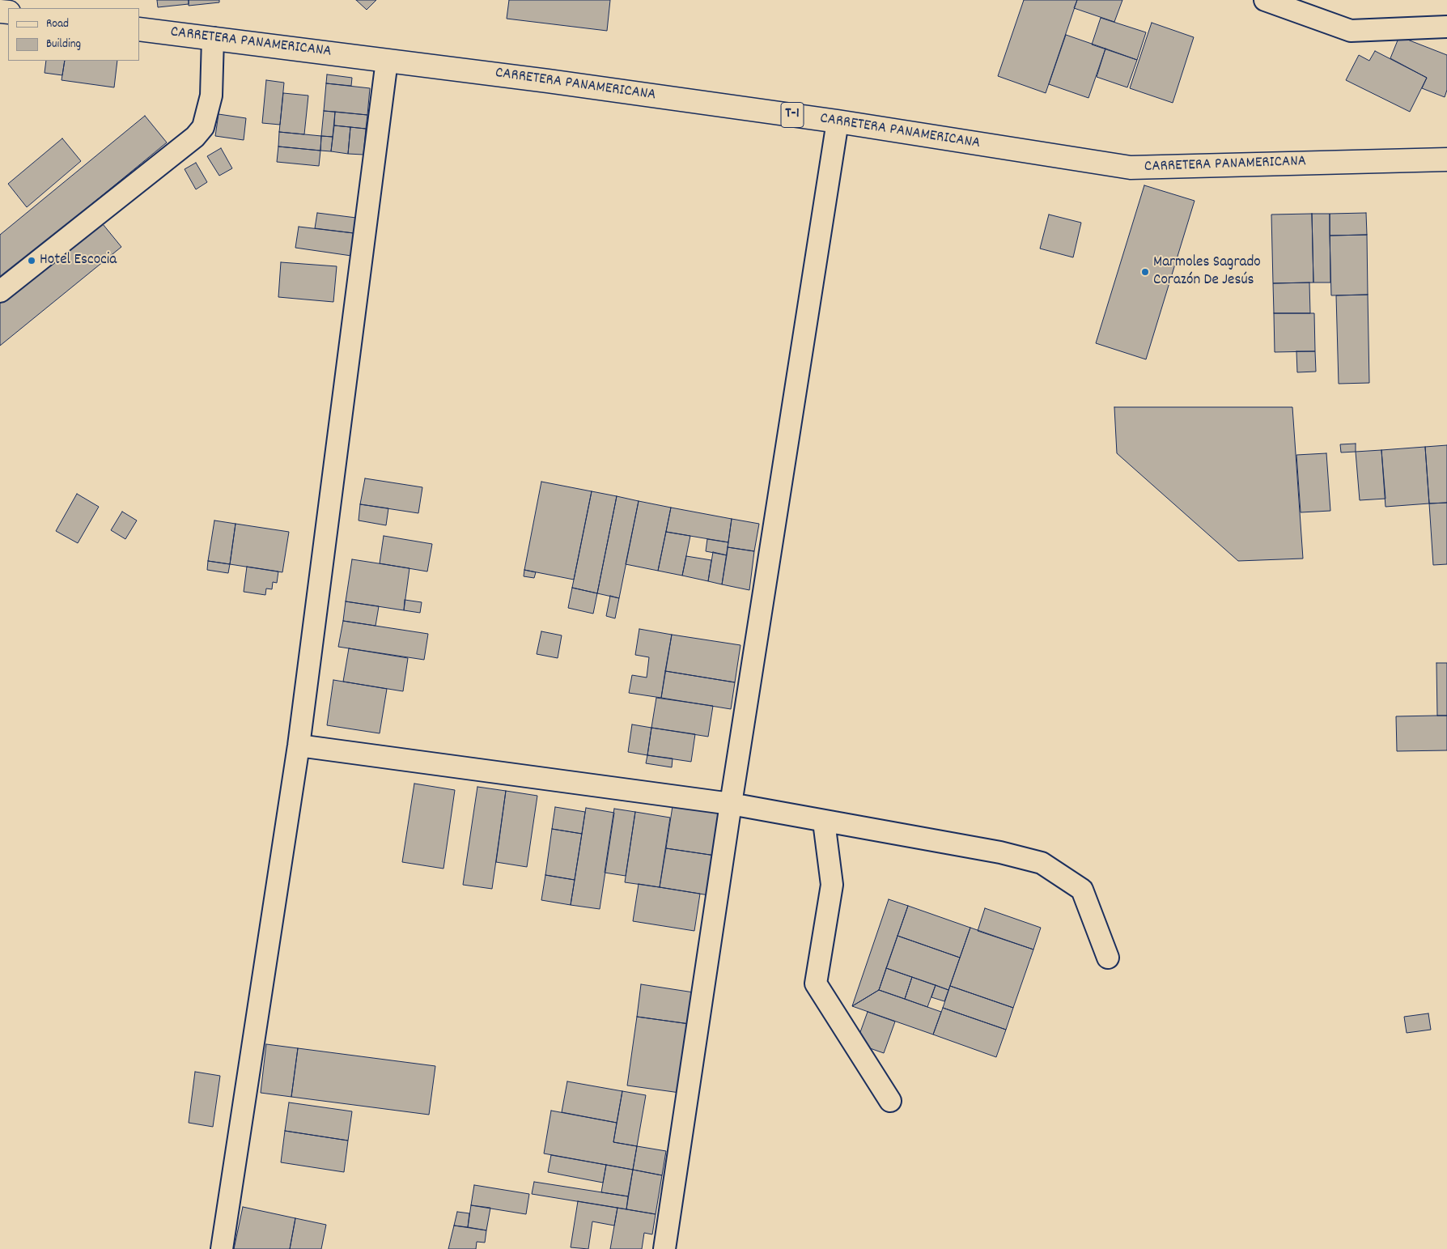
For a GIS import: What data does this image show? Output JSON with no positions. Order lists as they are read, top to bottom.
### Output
{
  "streets": {
    "highway": ["CARRETERA PANAMERICANA", "T-1"]
  },
  "places": ["Hotel Escocia", "Marmoles Sagrado Corazón De Jesús"],
  "legend": ["Road", "Building"]
}
